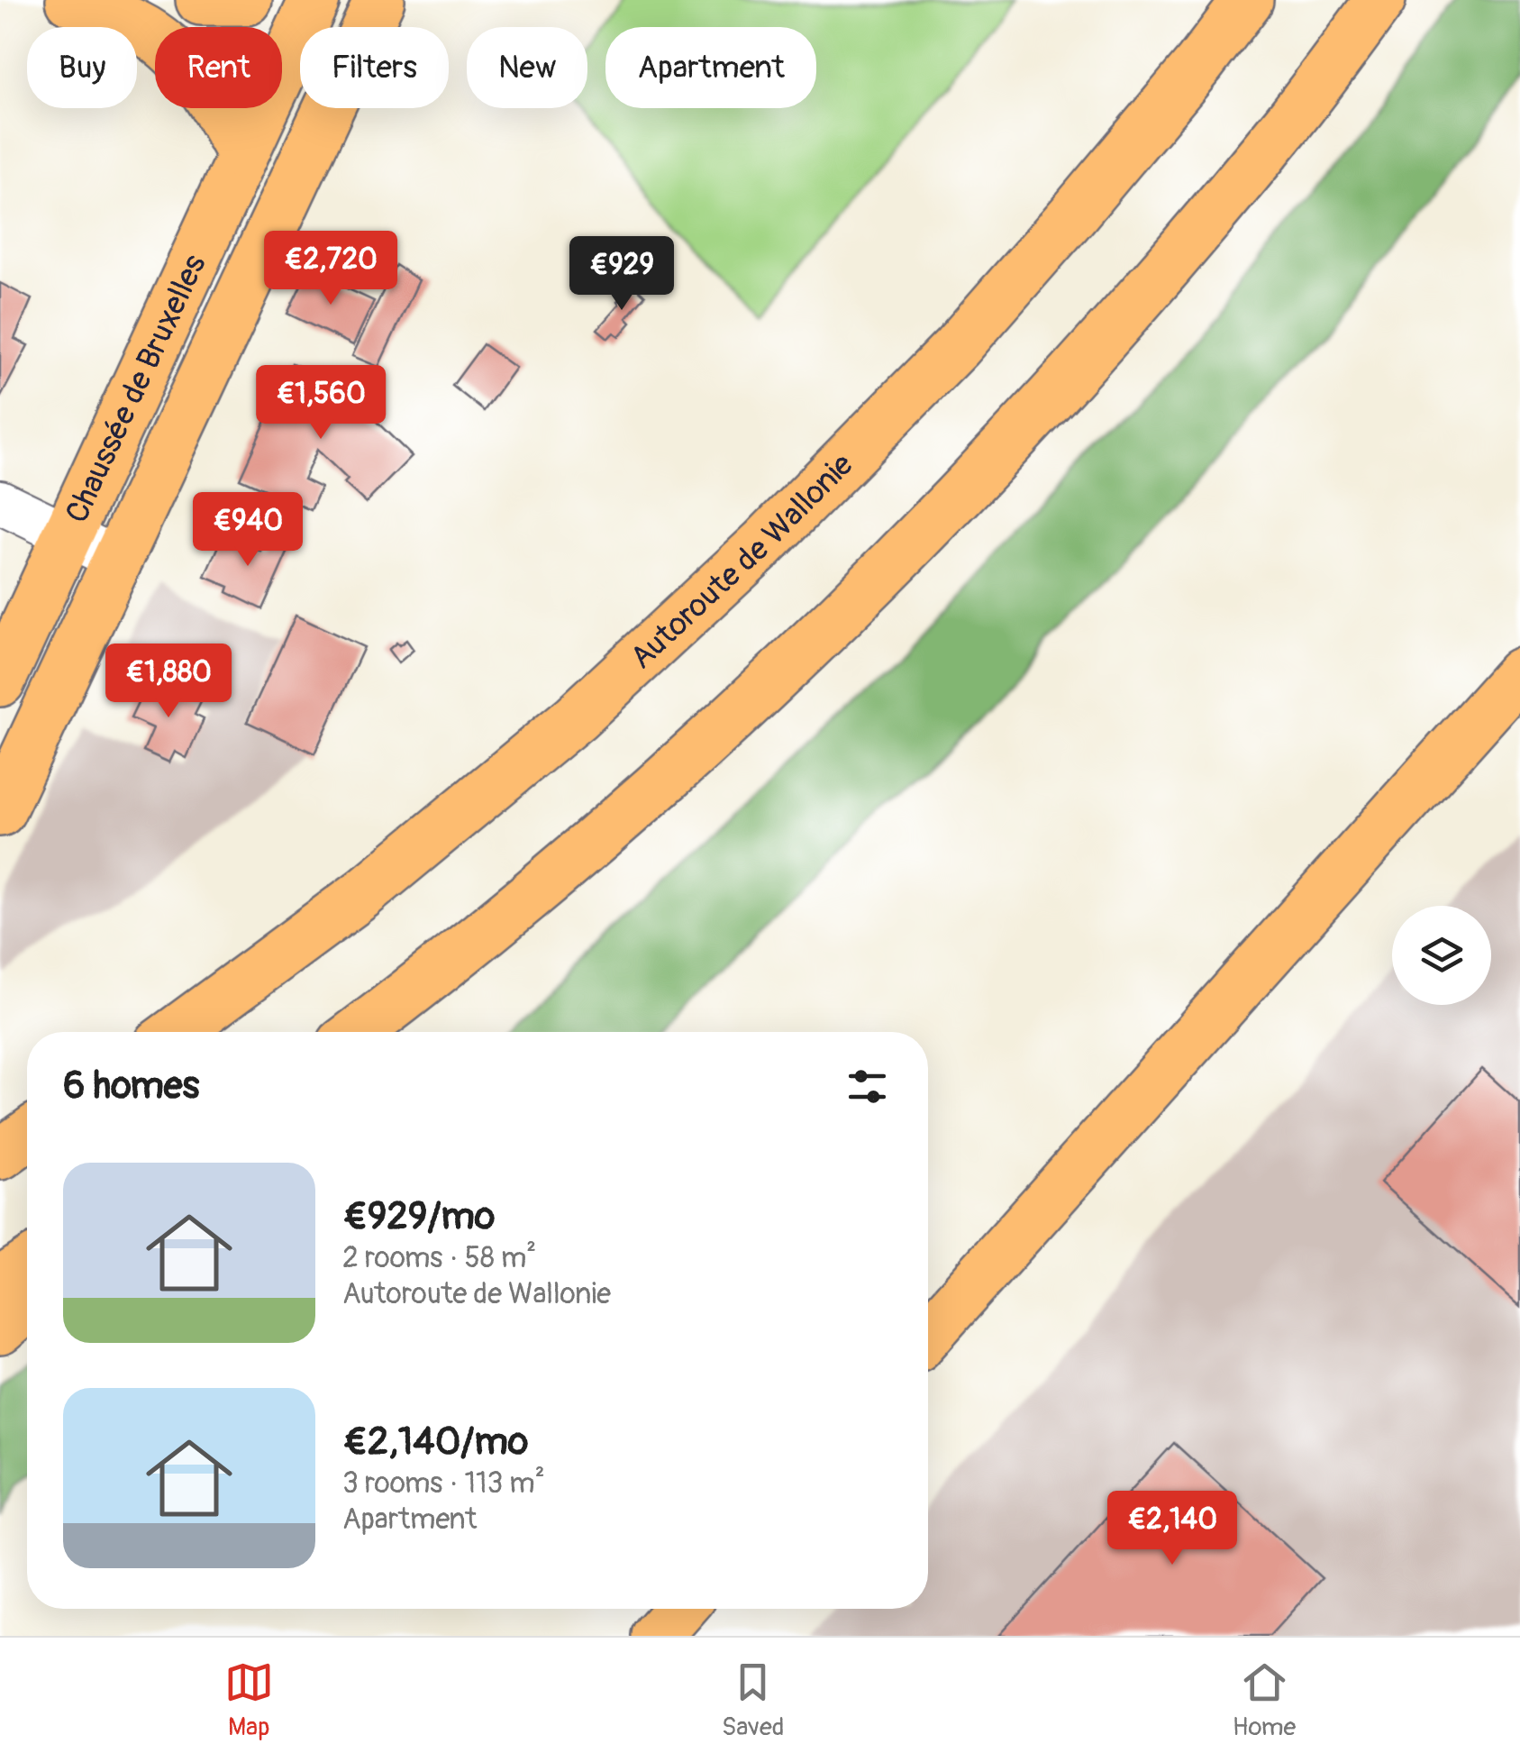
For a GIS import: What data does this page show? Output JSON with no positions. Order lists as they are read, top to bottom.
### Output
{
  "streets": {
    "main road": ["Chaussée de Bruxelles", "Autoroute de Wallonie"]
  },
  "page": {
    "chip": [
      "Buy",
      "Rent",
      "Filters",
      "New",
      "Apartment"
    ],
    "price": [
      "€2,720",
      "€929",
      "€1,560",
      "€940",
      "€1,880",
      "€2,140"
    ],
    "heading": "6 homes",
    "list": [
      {
        "name": "€929/mo",
        "note": "2 rooms · 58 m² · Autoroute de Wallonie"
      },
      {
        "name": "€2,140/mo",
        "note": "3 rooms · 113 m² · Apartment"
      }
    ],
    "tabs": ["Map", "Saved", "Home"]
  }
}
